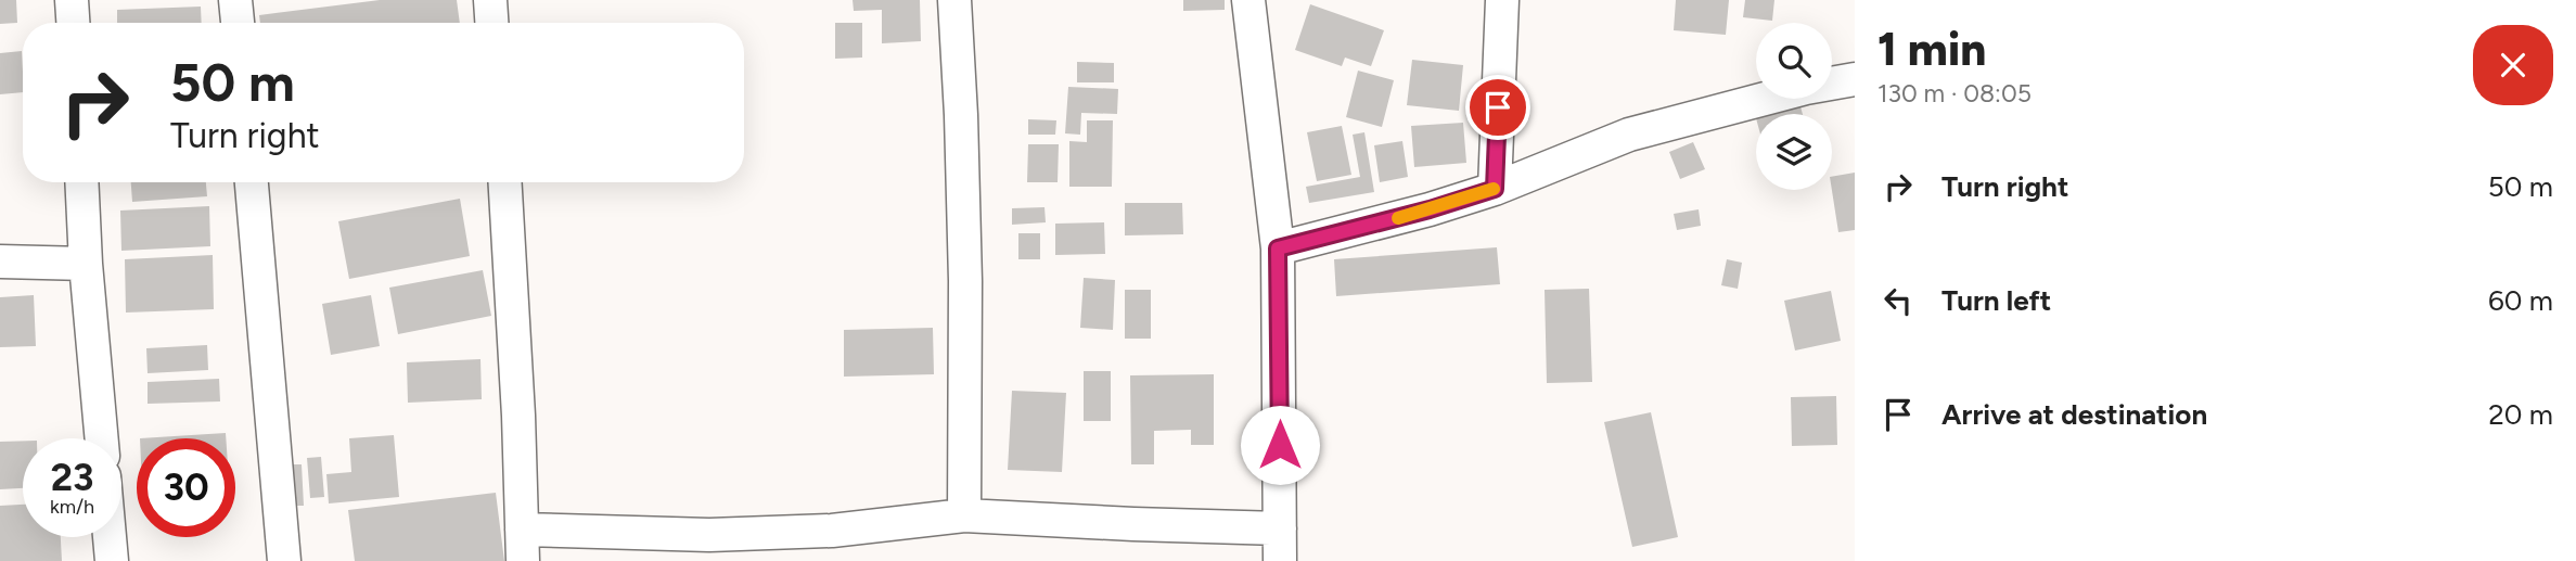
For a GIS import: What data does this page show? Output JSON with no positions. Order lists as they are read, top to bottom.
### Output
{
  "page": {
    "heading": ["1 min", "130 m · 08:05"],
    "turn": ["50 m", "Turn right"],
    "list": [
      {
        "name": "Turn right",
        "value": "50 m"
      },
      {
        "name": "Turn left",
        "value": "60 m"
      },
      {
        "name": "Arrive at destination",
        "value": "20 m"
      }
    ],
    "speed": "23 km/h",
    "limit": "30"
  }
}
